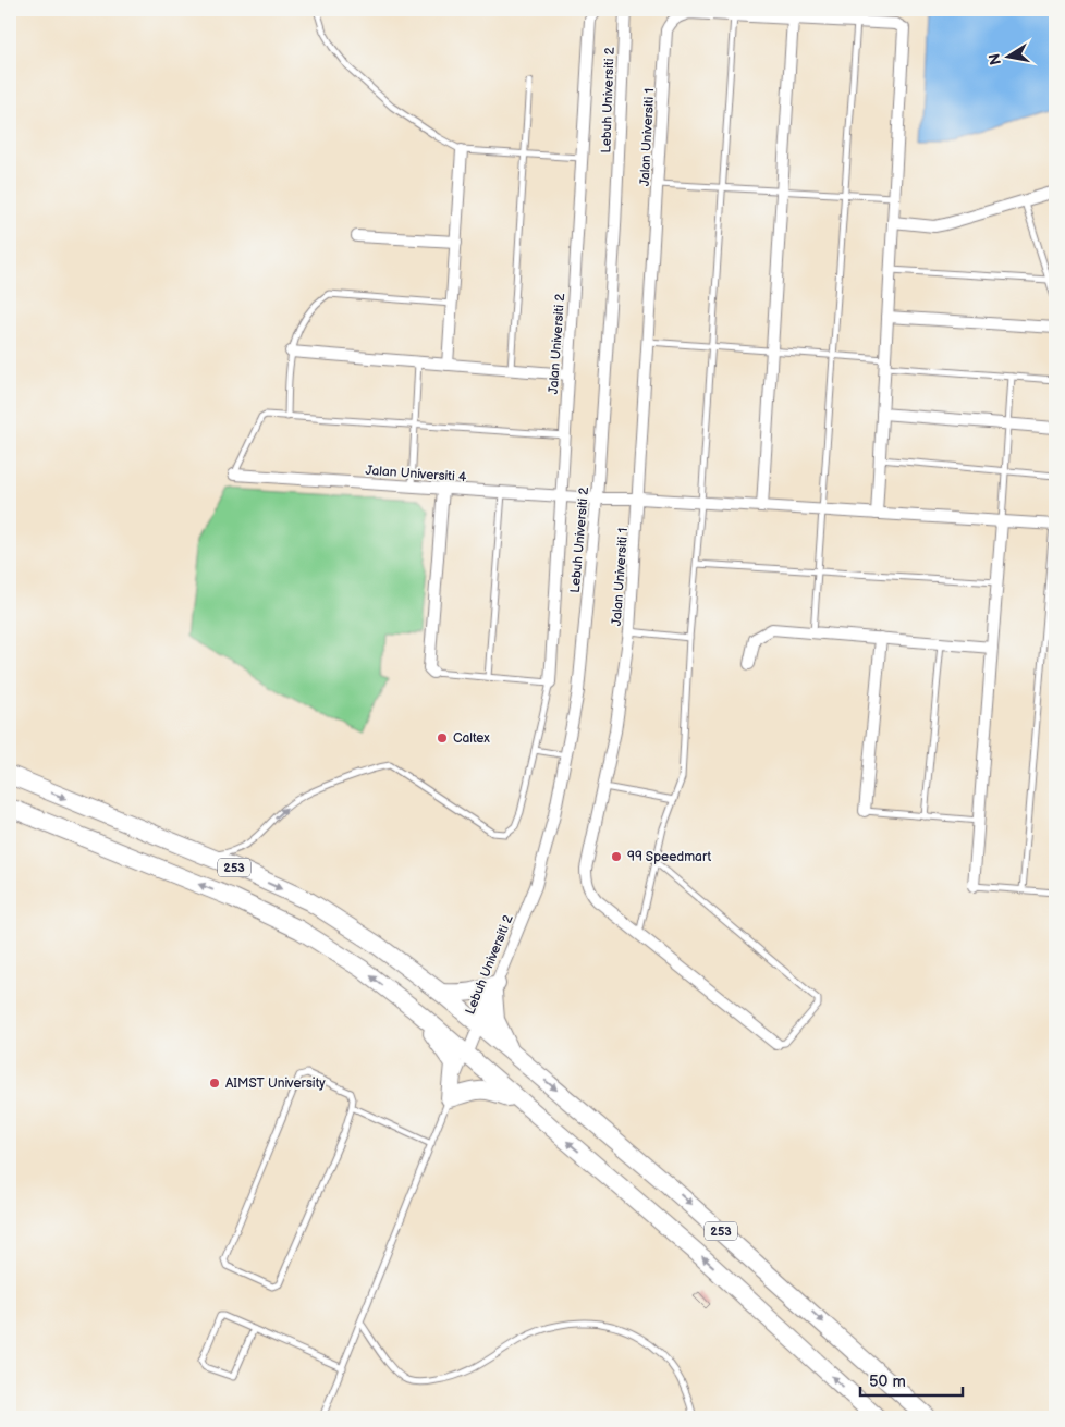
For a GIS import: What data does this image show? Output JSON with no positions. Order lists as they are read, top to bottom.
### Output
{
  "streets": {
    "main road": ["253"],
    "street": [
      "Lebuh Universiti 2",
      "Jalan Universiti 1",
      "Jalan Universiti 2",
      "Jalan Universiti 4"
    ]
  },
  "crossings": [
    ["Lebuh Universiti 2", "Jalan Universiti 4"],
    ["Lebuh Universiti 2", "253"],
    ["Jalan Universiti 1", "Jalan Universiti 4"],
    ["Jalan Universiti 2", "Jalan Universiti 4"]
  ],
  "places": ["Caltex", "99 Speedmart", "AIMST University"],
  "scale_bar": "50 m",
  "north": "left"
}
